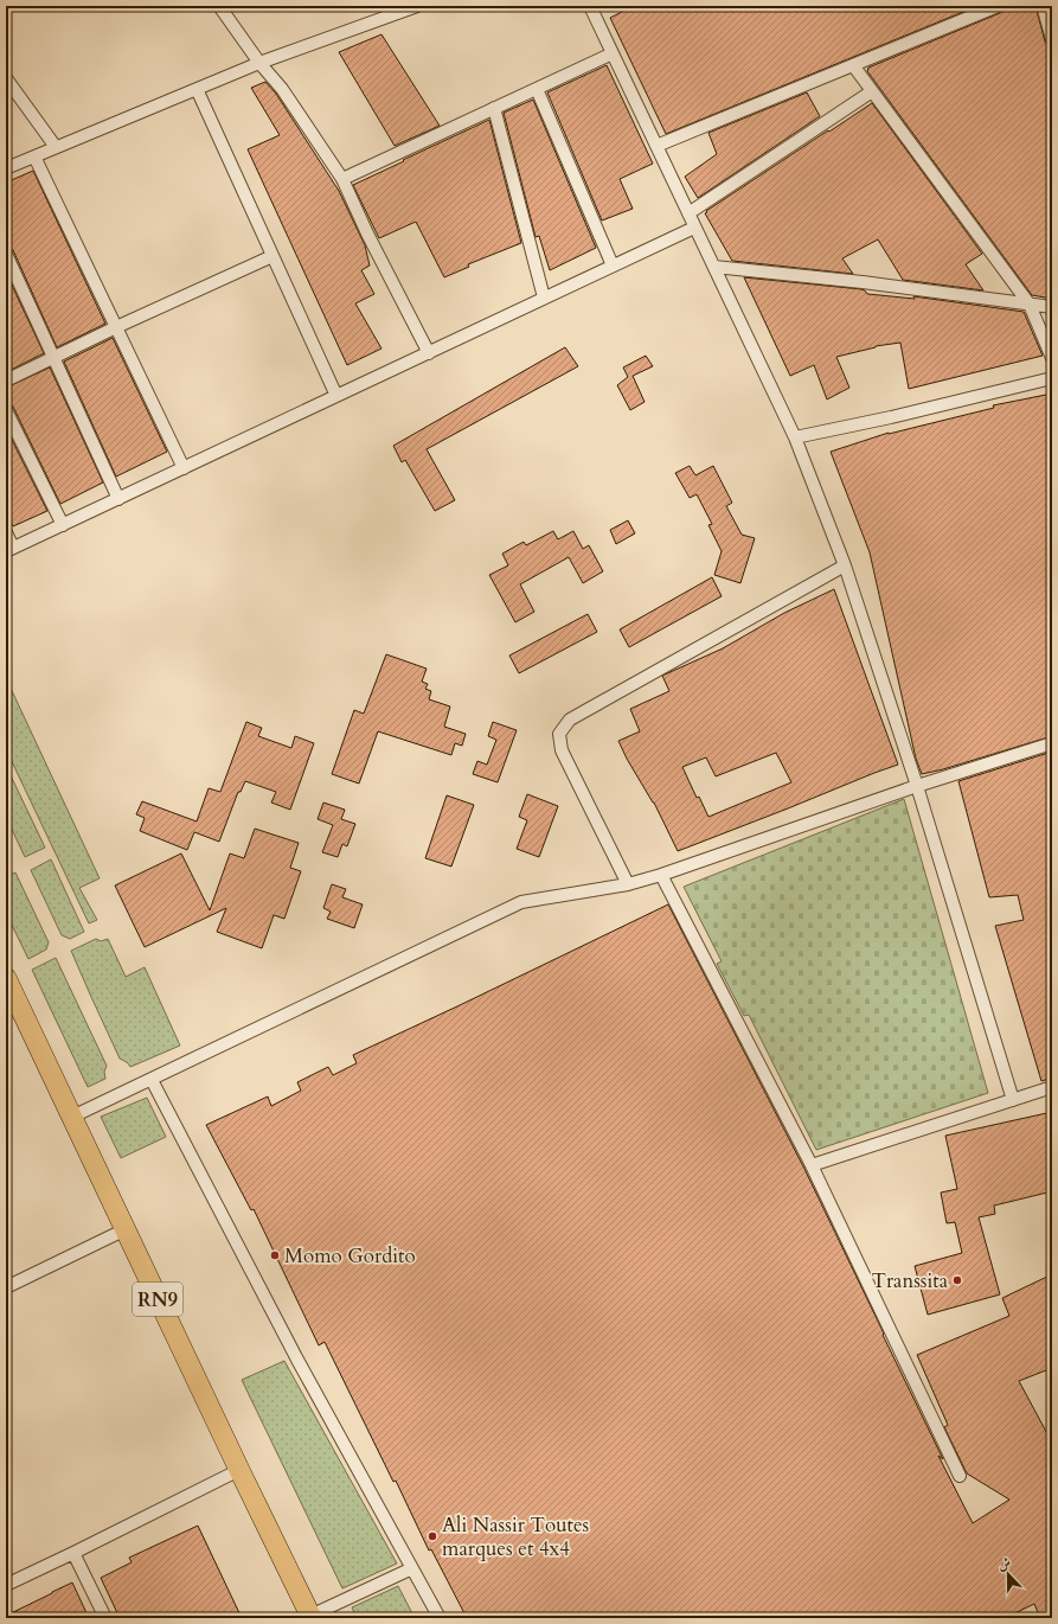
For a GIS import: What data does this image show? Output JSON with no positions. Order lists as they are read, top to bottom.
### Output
{
  "streets": {
    "main road": ["RN9"]
  },
  "places": ["Momo Gordito", "Transsita", "Ali Nassir Toutes marques et 4x4"],
  "north": "top"
}
